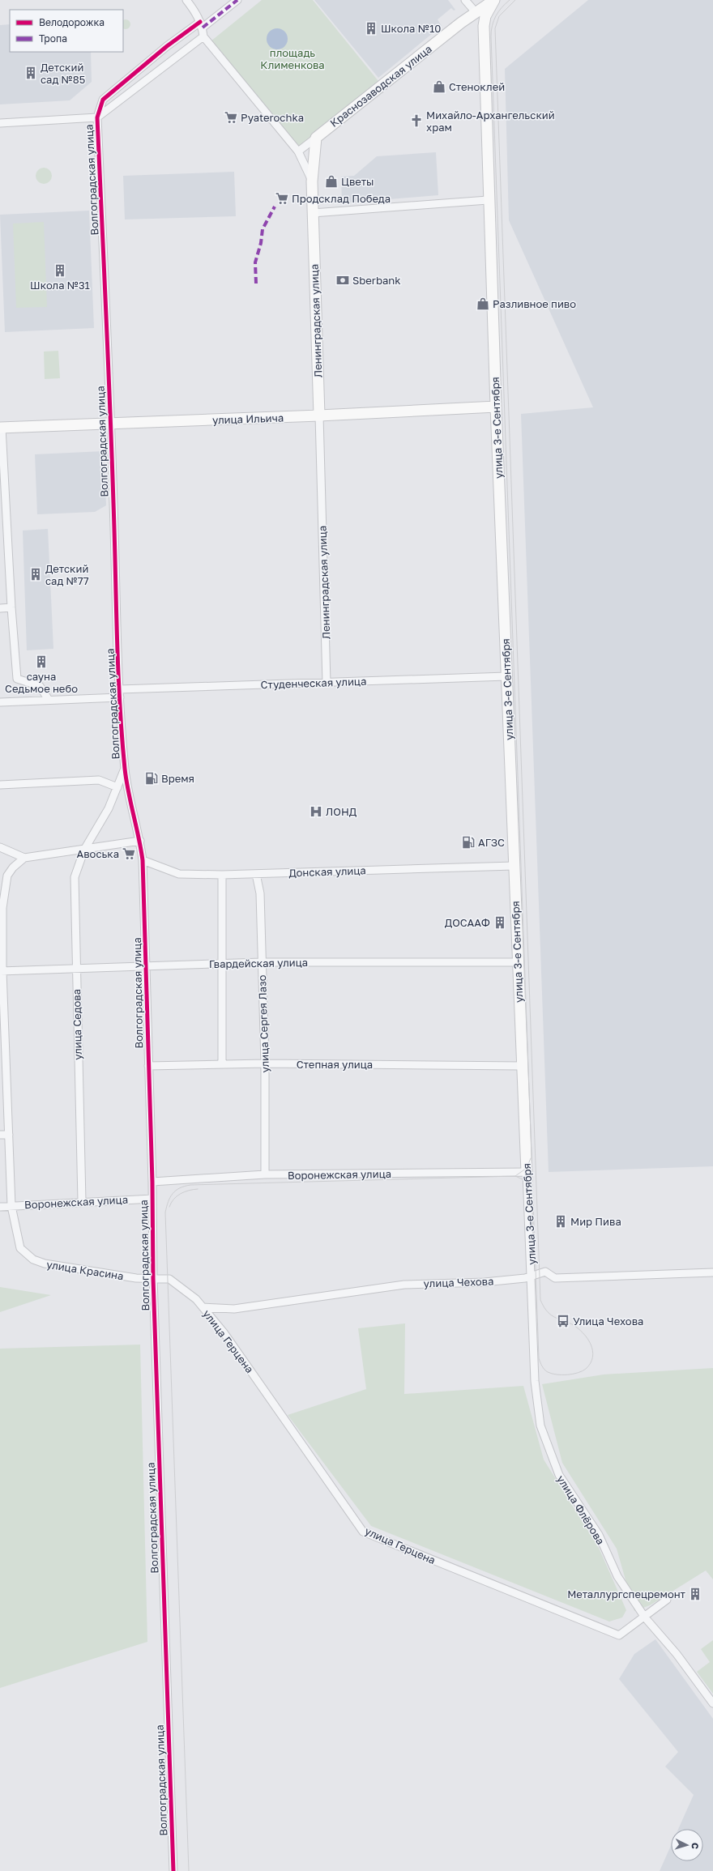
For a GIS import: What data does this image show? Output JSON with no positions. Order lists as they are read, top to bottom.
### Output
{
  "streets": {
    "street": [
      "Краснозаводская улица",
      "Волгоградская улица",
      "Ленинградская улица",
      "улица Ильича",
      "улица 3-е Сентября",
      "Студенческая улица",
      "Донская улица",
      "Гвардейская улица",
      "улица Сергея Лазо",
      "улица Седова",
      "Степная улица",
      "Воронежская улица",
      "улица Красина",
      "улица Чехова",
      "улица Герцена",
      "улица Флёрова"
    ]
  },
  "crossings": [
    ["Краснозаводская улица", "Ленинградская улица"],
    ["Краснозаводская улица", "улица 3-е Сентября"],
    ["Волгоградская улица", "улица Ильича"],
    ["Волгоградская улица", "Студенческая улица"],
    ["Волгоградская улица", "Донская улица"],
    ["Волгоградская улица", "Гвардейская улица"],
    ["Волгоградская улица", "улица Седова"],
    ["Волгоградская улица", "Степная улица"],
    ["Волгоградская улица", "Воронежская улица"],
    ["Волгоградская улица", "улица Красина"],
    ["Волгоградская улица", "улица Герцена"],
    ["Ленинградская улица", "улица Ильича"],
    ["Ленинградская улица", "Студенческая улица"],
    ["улица Ильича", "улица 3-е Сентября"],
    ["улица 3-е Сентября", "Студенческая улица"],
    ["улица 3-е Сентября", "Донская улица"],
    ["улица 3-е Сентября", "Гвардейская улица"],
    ["улица 3-е Сентября", "Степная улица"],
    ["улица 3-е Сентября", "Воронежская улица"],
    ["улица 3-е Сентября", "улица Чехова"],
    ["улица 3-е Сентября", "улица Флёрова"],
    ["Донская улица", "улица Сергея Лазо"],
    ["Гвардейская улица", "улица Сергея Лазо"],
    ["Гвардейская улица", "улица Седова"],
    ["Гвардейская улица", "улица Красина"],
    ["улица Сергея Лазо", "Степная улица"],
    ["улица Сергея Лазо", "Воронежская улица"],
    ["улица Седова", "Воронежская улица"],
    ["Воронежская улица", "улица Красина"],
    ["улица Красина", "улица Герцена"],
    ["улица Чехова", "улица Герцена"],
    ["улица Герцена", "улица Флёрова"]
  ],
  "parks": ["площадь Клименкова"],
  "places": {
    "building": [
      "Школа №10",
      "Детский сад №85",
      "Школа №31",
      "Детский сад №77",
      "сауна Седьмое небо",
      "ДОСААФ",
      "Мир Пива",
      "Металлургспецремонт"
    ],
    "shop": ["Стеноклей", "Цветы", "Разливное пиво"],
    "supermarket": ["Pyaterochka", "Продсклад Победа", "Авоська"],
    "church": ["Михайло-Архангельский храм"],
    "bank": ["Sberbank"],
    "fuel station": ["Время", "АГЗС"],
    "hospital": ["ЛОНД"],
    "bus stop": ["Улица Чехова"]
  },
  "legend": ["Велодорожка", "Тропа"],
  "north": "right"
}
